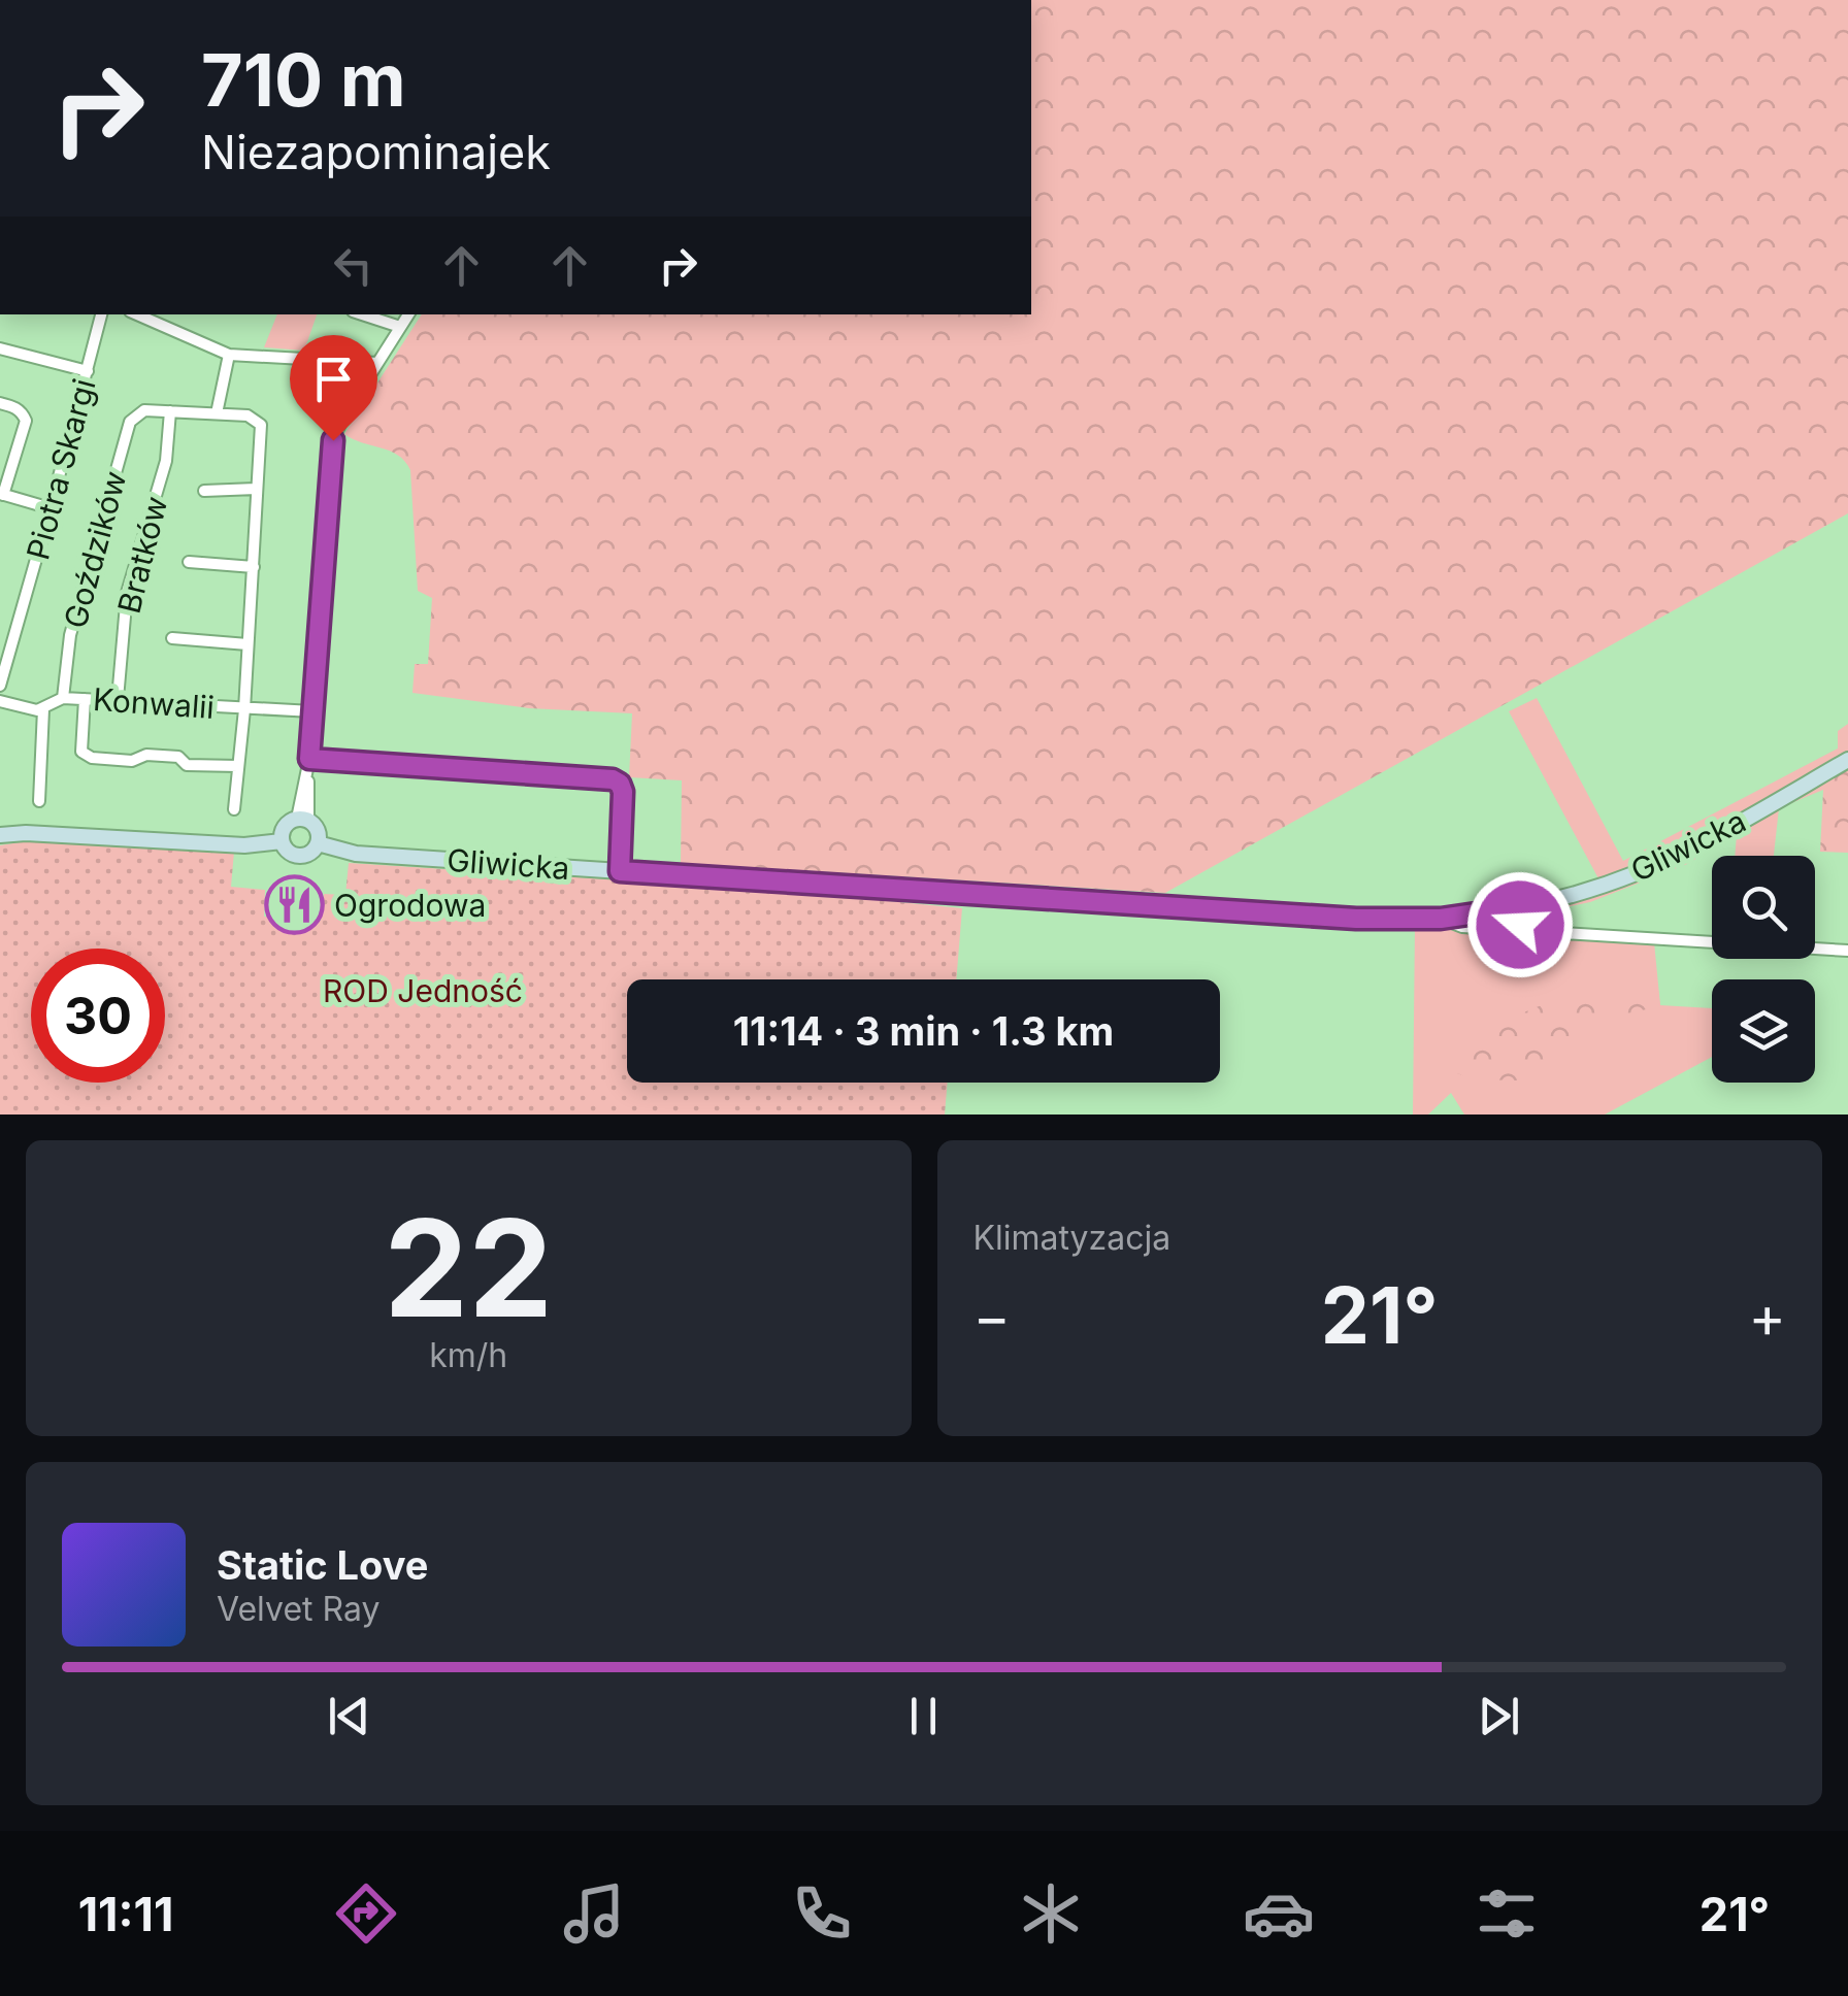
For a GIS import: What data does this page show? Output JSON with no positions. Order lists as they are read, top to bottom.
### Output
{
  "streets": {
    "main road": ["Gliwicka"],
    "street": [
      "Piotra Skargi",
      "Goździków",
      "Bratków",
      "Konwalii"
    ]
  },
  "crossings": [
    ["Goździków", "Bratków"],
    ["Goździków", "Konwalii"],
    ["Bratków", "Konwalii"]
  ],
  "parks": ["ROD Jedność"],
  "places": {
    "restaurant": ["Ogrodowa"]
  },
  "page": {
    "turn": ["710 m", "Niezapominajek"],
    "limit": "30",
    "trip": "11:14 · 3 min · 1.3 km",
    "tile": [
      ["22", "km/h"],
      "Klimatyzacja"
    ],
    "heat": ["−", "21°", "+"],
    "song": ["Static Love", "Velvet Ray"],
    "tabs": ["11:11", "21°"]
  }
}
